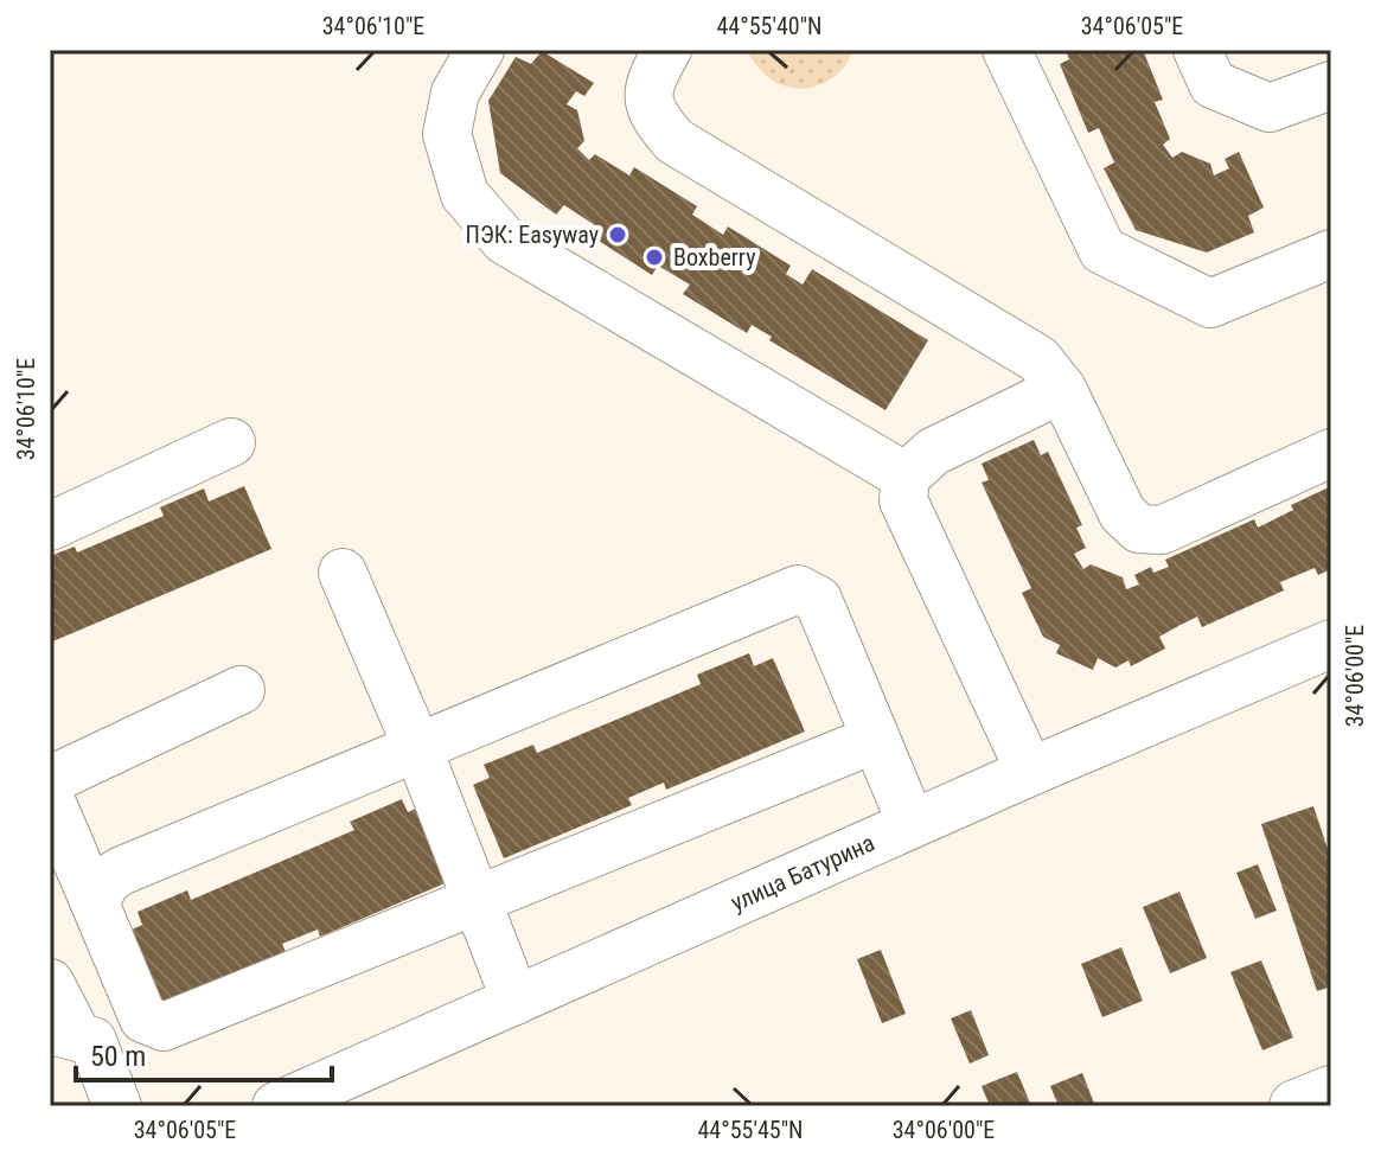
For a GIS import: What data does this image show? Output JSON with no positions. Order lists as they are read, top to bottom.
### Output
{
  "streets": {
    "street": ["улица Батурина"]
  },
  "places": ["ПЭК: Easyway", "Boxberry"],
  "scale_bar": "50 m",
  "coordinates": [
    "34°06'10\"E",
    "44°55'40\"N",
    "34°06'05\"E",
    "34°06'00\"E",
    "44°55'45\"N"
  ]
}
